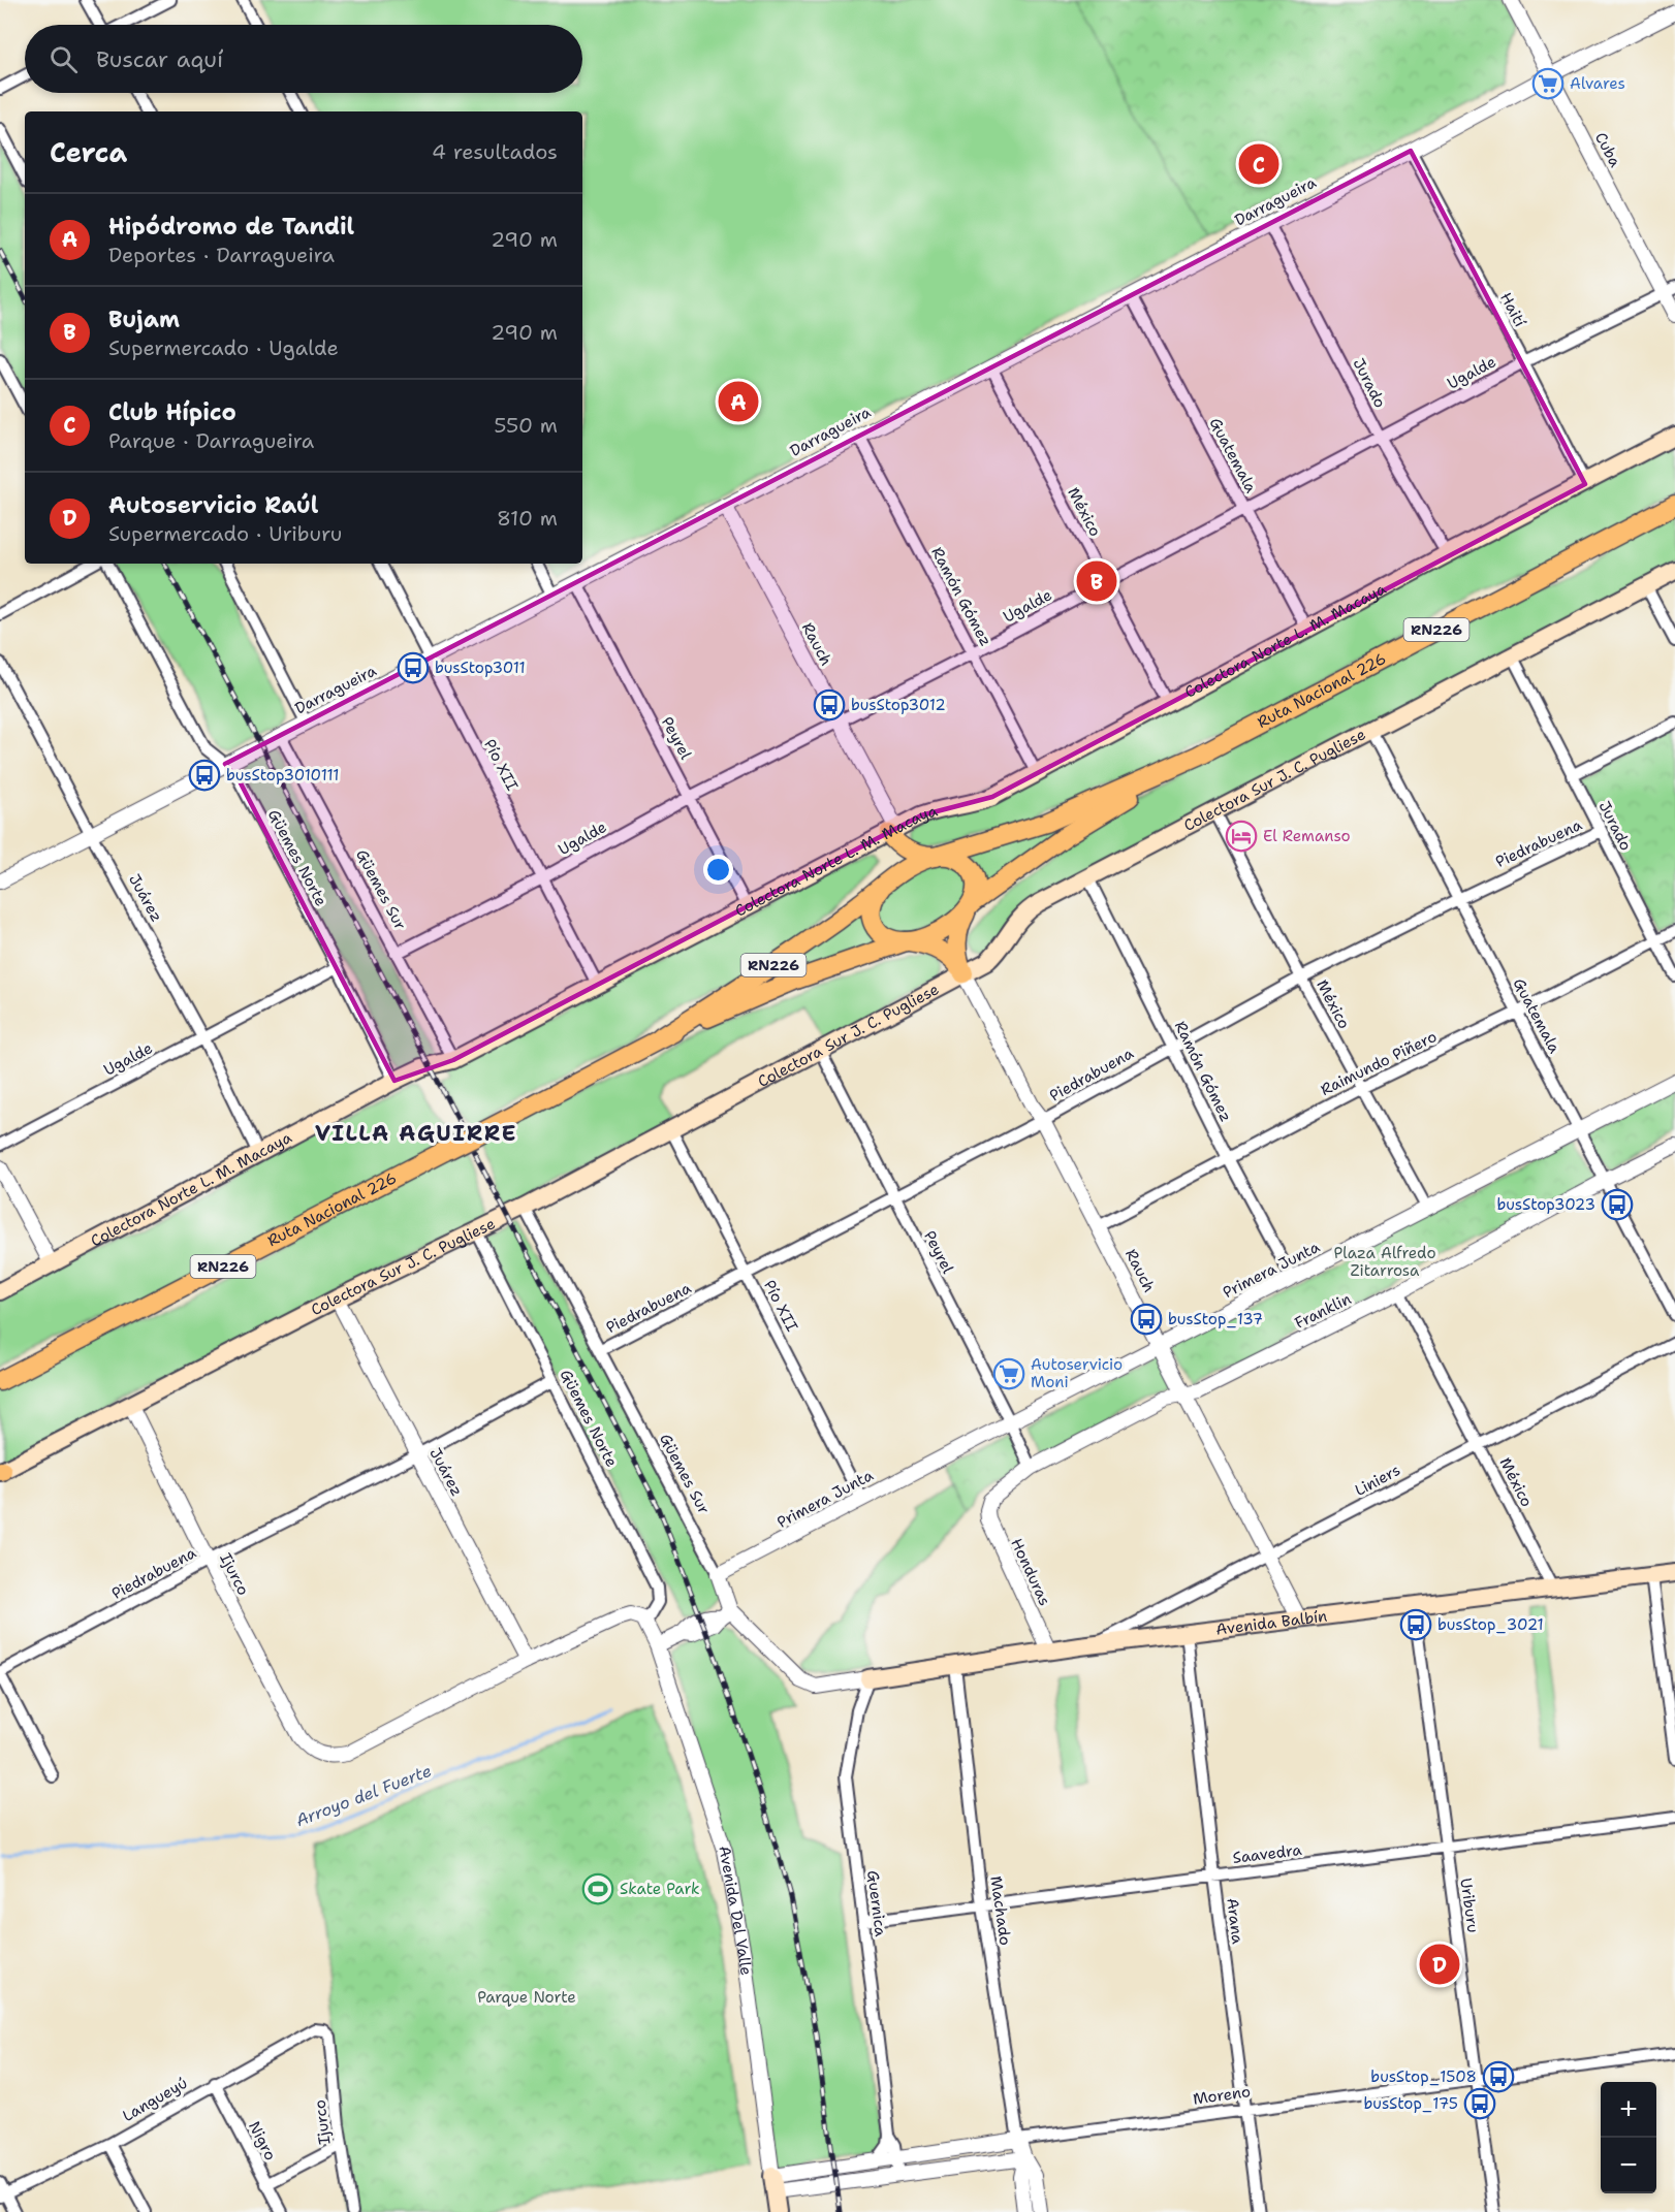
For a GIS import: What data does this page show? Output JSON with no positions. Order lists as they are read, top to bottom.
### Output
{
  "streets": {
    "highway": ["RN226", "Ruta Nacional 226"],
    "main road": [
      "Colectora Norte L. M. Macaya",
      "Colectora Sur J. C. Pugliese",
      "Avenida Balbín",
      "Avenida Del Valle"
    ],
    "street": [
      "Cuba",
      "Darragueira",
      "Haití",
      "Ugalde",
      "Jurado",
      "Guatemala",
      "México",
      "Ramón Gómez",
      "Rauch",
      "Peyrel",
      "Pío XII",
      "Piedrabuena",
      "Güemes Norte",
      "Güemes Sur",
      "Juárez",
      "Raimundo Piñero",
      "Primera Junta",
      "Franklin",
      "Liniers",
      "Honduras",
      "Ijurco",
      "Saavedra",
      "Guernica",
      "Uriburu",
      "Machado",
      "Arana",
      "Moreno",
      "Langueyú",
      "Nigro"
    ]
  },
  "crossings": [
    ["Cuba", "Darragueira"],
    ["Cuba", "Ugalde"],
    ["Darragueira", "Haití"],
    ["Darragueira", "Jurado"],
    ["Darragueira", "Guatemala"],
    ["Darragueira", "México"],
    ["Darragueira", "Ramón Gómez"],
    ["Darragueira", "Rauch"],
    ["Darragueira", "Peyrel"],
    ["Darragueira", "Pío XII"],
    ["Darragueira", "Güemes Norte"],
    ["Darragueira", "Güemes Sur"],
    ["Darragueira", "Juárez"],
    ["Haití", "Ugalde"],
    ["Haití", "Colectora Norte L. M. Macaya"],
    ["Ugalde", "Jurado"],
    ["Ugalde", "Guatemala"],
    ["Ugalde", "México"],
    ["Ugalde", "Ramón Gómez"],
    ["Ugalde", "Rauch"],
    ["Ugalde", "Peyrel"],
    ["Ugalde", "Pío XII"],
    ["Ugalde", "Güemes Norte"],
    ["Ugalde", "Güemes Sur"],
    ["Ugalde", "Juárez"],
    ["Jurado", "Colectora Norte L. M. Macaya"],
    ["Jurado", "Colectora Sur J. C. Pugliese"],
    ["Jurado", "Piedrabuena"],
    ["Jurado", "Raimundo Piñero"],
    ["Guatemala", "Colectora Norte L. M. Macaya"],
    ["Guatemala", "Colectora Sur J. C. Pugliese"],
    ["Guatemala", "Piedrabuena"],
    ["Guatemala", "Raimundo Piñero"],
    ["Guatemala", "Primera Junta"],
    ["Guatemala", "Franklin"],
    ["México", "Colectora Norte L. M. Macaya"],
    ["México", "Colectora Sur J. C. Pugliese"],
    ["México", "Piedrabuena"],
    ["México", "Raimundo Piñero"],
    ["México", "Primera Junta"],
    ["México", "Franklin"],
    ["México", "Liniers"],
    ["México", "Avenida Balbín"],
    ["Ramón Gómez", "Colectora Norte L. M. Macaya"],
    ["Ramón Gómez", "Colectora Sur J. C. Pugliese"],
    ["Ramón Gómez", "Piedrabuena"],
    ["Ramón Gómez", "Raimundo Piñero"],
    ["Ramón Gómez", "Primera Junta"],
    ["Colectora Norte L. M. Macaya", "Rauch"],
    ["Colectora Norte L. M. Macaya", "Peyrel"],
    ["Colectora Norte L. M. Macaya", "Pío XII"],
    ["Colectora Norte L. M. Macaya", "Güemes Norte"],
    ["Colectora Norte L. M. Macaya", "Güemes Sur"],
    ["Colectora Norte L. M. Macaya", "Juárez"],
    ["Rauch", "Colectora Sur J. C. Pugliese"],
    ["Rauch", "Piedrabuena"],
    ["Rauch", "Raimundo Piñero"],
    ["Rauch", "Primera Junta"],
    ["Rauch", "Franklin"],
    ["Rauch", "Liniers"],
    ["Rauch", "Avenida Balbín"],
    ["Peyrel", "Colectora Sur J. C. Pugliese"],
    ["Peyrel", "Piedrabuena"],
    ["Peyrel", "Primera Junta"],
    ["Peyrel", "Franklin"],
    ["Pío XII", "Colectora Sur J. C. Pugliese"],
    ["Pío XII", "Piedrabuena"],
    ["Pío XII", "Primera Junta"],
    ["Colectora Sur J. C. Pugliese", "Güemes Norte"],
    ["Colectora Sur J. C. Pugliese", "Güemes Sur"],
    ["Colectora Sur J. C. Pugliese", "Juárez"],
    ["Colectora Sur J. C. Pugliese", "Ijurco"],
    ["Piedrabuena", "Güemes Norte"],
    ["Piedrabuena", "Güemes Sur"],
    ["Piedrabuena", "Juárez"],
    ["Piedrabuena", "Ijurco"],
    ["Güemes Norte", "Avenida Del Valle"],
    ["Güemes Sur", "Primera Junta"],
    ["Güemes Sur", "Avenida Balbín"],
    ["Güemes Sur", "Guernica"],
    ["Juárez", "Ijurco"],
    ["Franklin", "Honduras"],
    ["Liniers", "Avenida Balbín"],
    ["Honduras", "Avenida Balbín"],
    ["Ijurco", "Langueyú"],
    ["Avenida Balbín", "Guernica"],
    ["Avenida Balbín", "Uriburu"],
    ["Avenida Balbín", "Machado"],
    ["Avenida Balbín", "Arana"],
    ["Saavedra", "Guernica"],
    ["Saavedra", "Uriburu"],
    ["Saavedra", "Machado"],
    ["Saavedra", "Arana"],
    ["Guernica", "Moreno"],
    ["Uriburu", "Moreno"],
    ["Machado", "Moreno"],
    ["Avenida Del Valle", "Moreno"],
    ["Arana", "Moreno"],
    ["Langueyú", "Nigro"]
  ],
  "districts": ["VILLA AGUIRRE"],
  "water": ["Arroyo del Fuerte"],
  "parks": ["Plaza Alfredo Zitarrosa", "Parque Norte"],
  "places": {
    "supermarket": ["Alvares", "Autoservicio Moni"],
    "bus stop": [
      "busStop3011",
      "busStop3012",
      "busStop3010111",
      "busStop3023",
      "busStop_137",
      "busStop_3021",
      "busStop_1508",
      "busStop_175"
    ],
    "hotel": ["El Remanso"],
    "sports": ["Skate Park"]
  },
  "page": {
    "search": "Buscar aquí",
    "heading": ["Cerca", "4 resultados"],
    "pins": [
      "C",
      "A",
      "B",
      "D"
    ],
    "list": [
      {
        "mark": "A",
        "name": "Hipódromo de Tandil",
        "note": "Deportes · Darragueira",
        "value": "290 m"
      },
      {
        "mark": "B",
        "name": "Bujam",
        "note": "Supermercado · Ugalde",
        "value": "290 m"
      },
      {
        "mark": "C",
        "name": "Club Hípico",
        "note": "Parque · Darragueira",
        "value": "550 m"
      },
      {
        "mark": "D",
        "name": "Autoservicio Raúl",
        "note": "Supermercado · Uriburu",
        "value": "810 m"
      }
    ],
    "map_buttons": ["+", "−"]
  }
}
